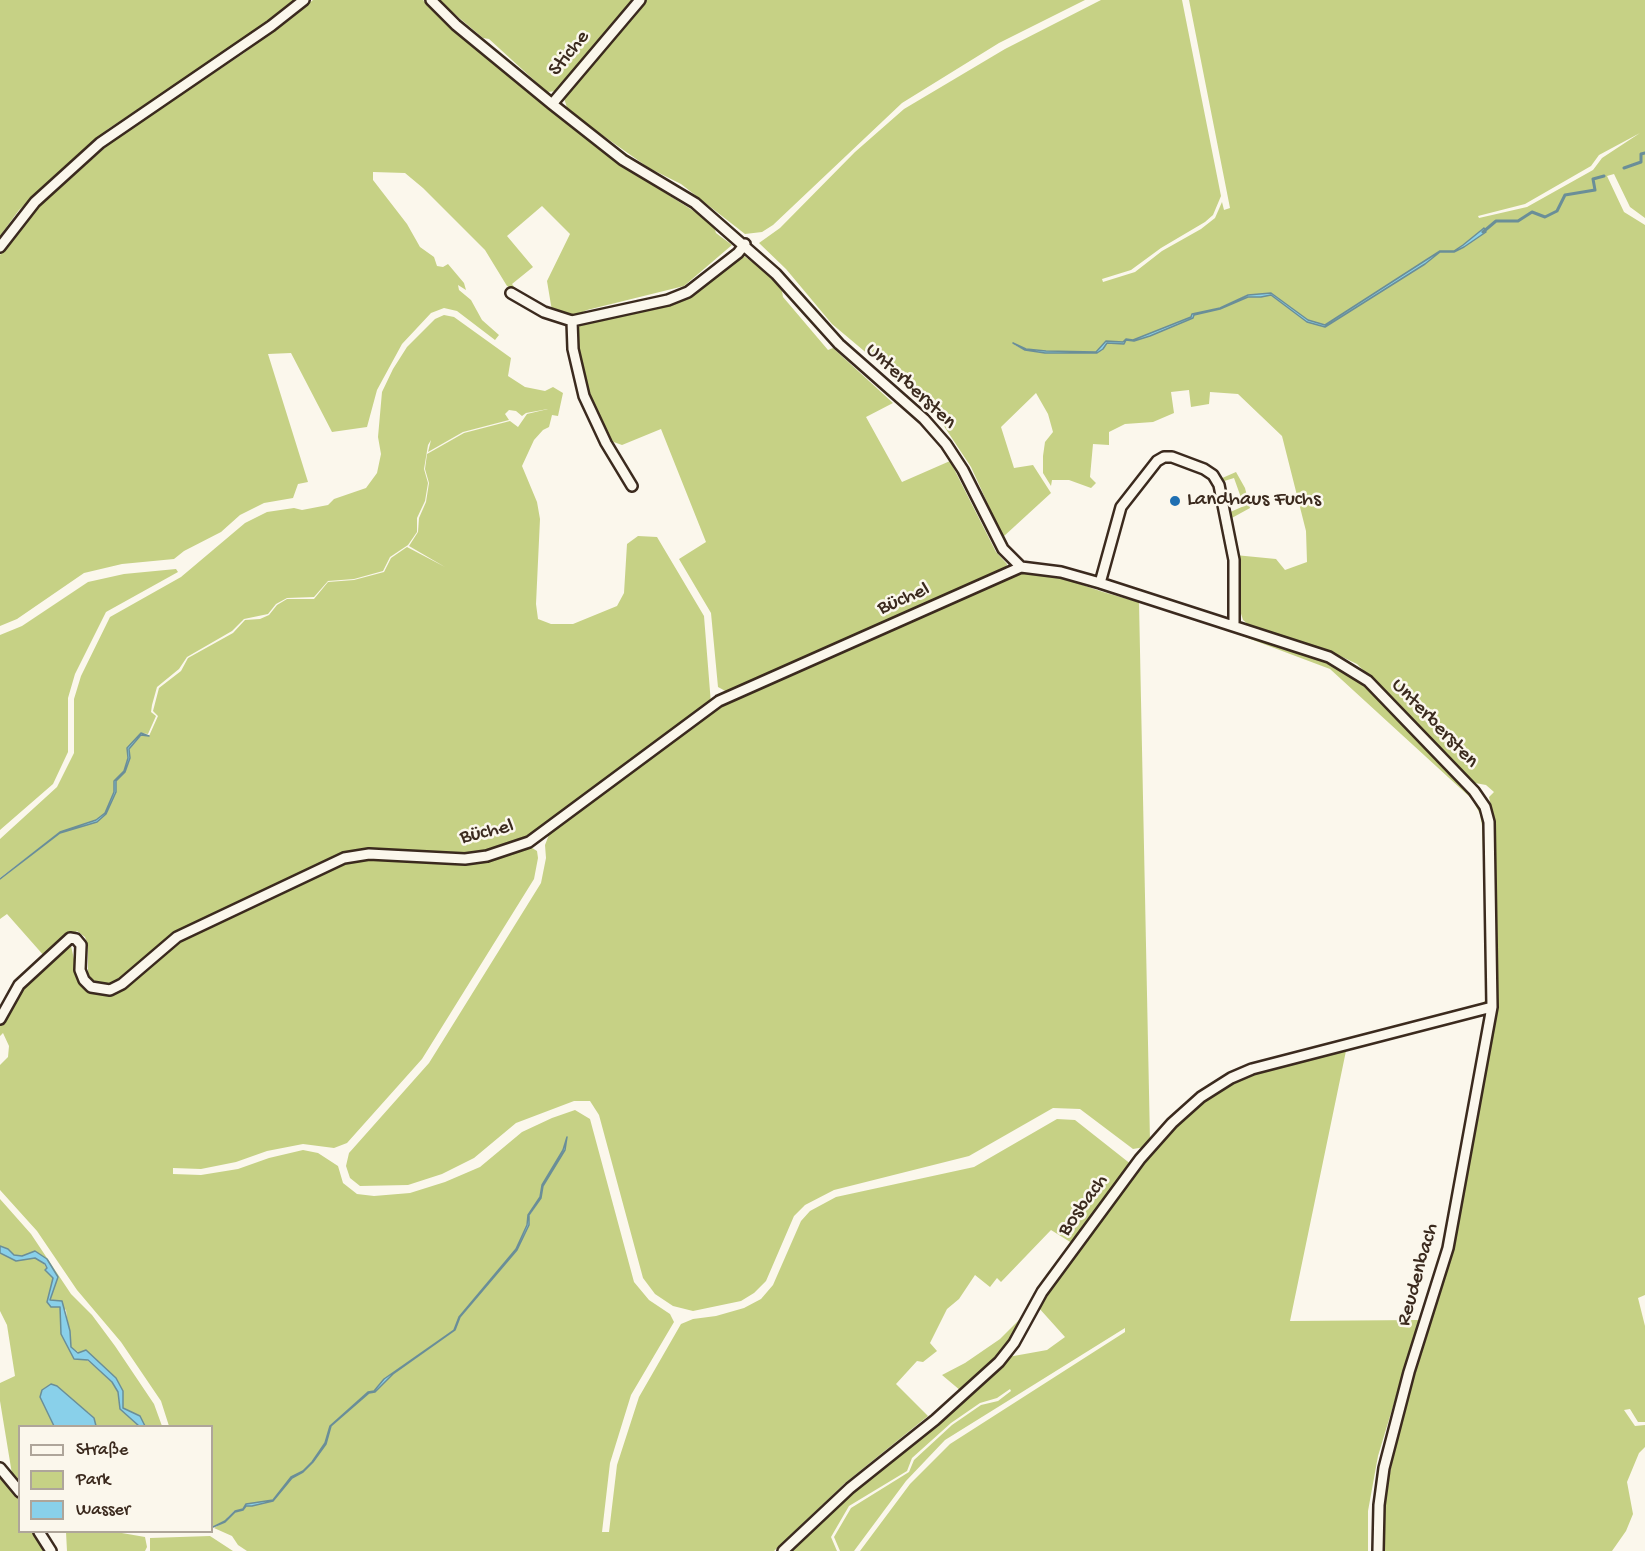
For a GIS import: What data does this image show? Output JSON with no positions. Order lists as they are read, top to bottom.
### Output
{
  "streets": {
    "street": [
      "Stiche",
      "Unterbersten",
      "Büchel",
      "Bosbach",
      "Reudenbach"
    ]
  },
  "crossings": [
    ["Stiche", "Unterbersten"],
    ["Unterbersten", "Büchel"],
    ["Unterbersten", "Bosbach"],
    ["Unterbersten", "Reudenbach"],
    ["Bosbach", "Reudenbach"]
  ],
  "places": ["Landhaus Fuchs"],
  "legend": ["Straße", "Park", "Wasser"]
}
